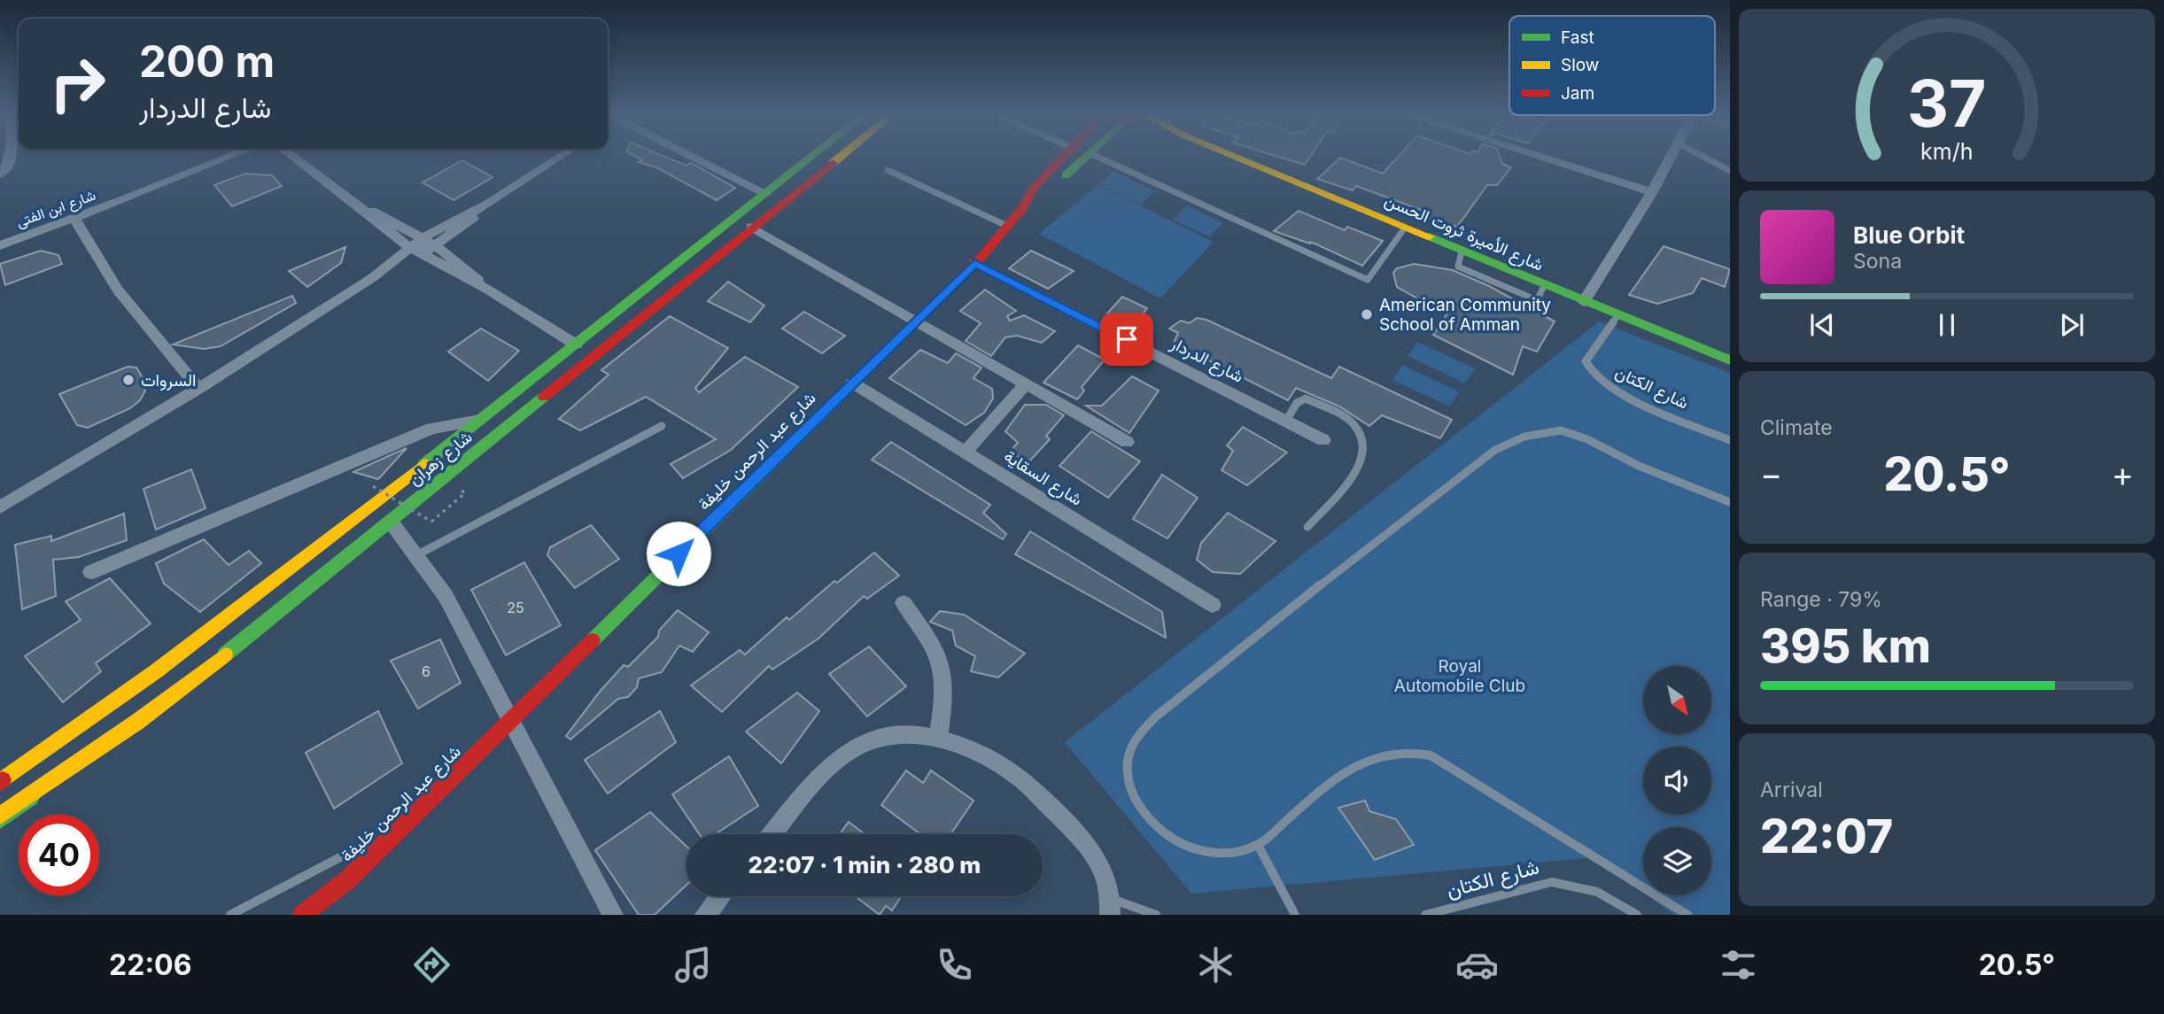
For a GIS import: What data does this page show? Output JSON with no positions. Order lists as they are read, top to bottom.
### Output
{
  "streets": {
    "main road": ["شارع الأميرة ثروت الحسن", "شارع عبد الرحمن خليفة", "شارع زهران"],
    "street": ["شارع ابن الفتى", "شارع الدردار", "شارع السقاية"],
    "lane": ["شارع الكتان"]
  },
  "crossings": [
    ["شارع الأميرة ثروت الحسن", "شارع الكتان"],
    ["شارع الدردار", "شارع عبد الرحمن خليفة"],
    ["شارع عبد الرحمن خليفة", "شارع السقاية"]
  ],
  "parks": ["Royal Automobile Club"],
  "places": ["American Community School of Amman", "السروات"],
  "house_numbers": ["25", "6"],
  "legend": ["Fast", "Slow", "Jam"],
  "north": "bottom right",
  "page": {
    "turn": ["200 m", "شارع الدردار"],
    "song": ["Blue Orbit", "Sona"],
    "tile": [
      "Climate",
      ["Range · 79%", "395 km"],
      ["Arrival", "22:07"]
    ],
    "heat": ["−", "20.5°", "+"],
    "limit": "40",
    "trip": "22:07 · 1 min · 280 m",
    "tabs": ["22:06", "20.5°"],
    "gauge": ["37", "km/h"]
  }
}
